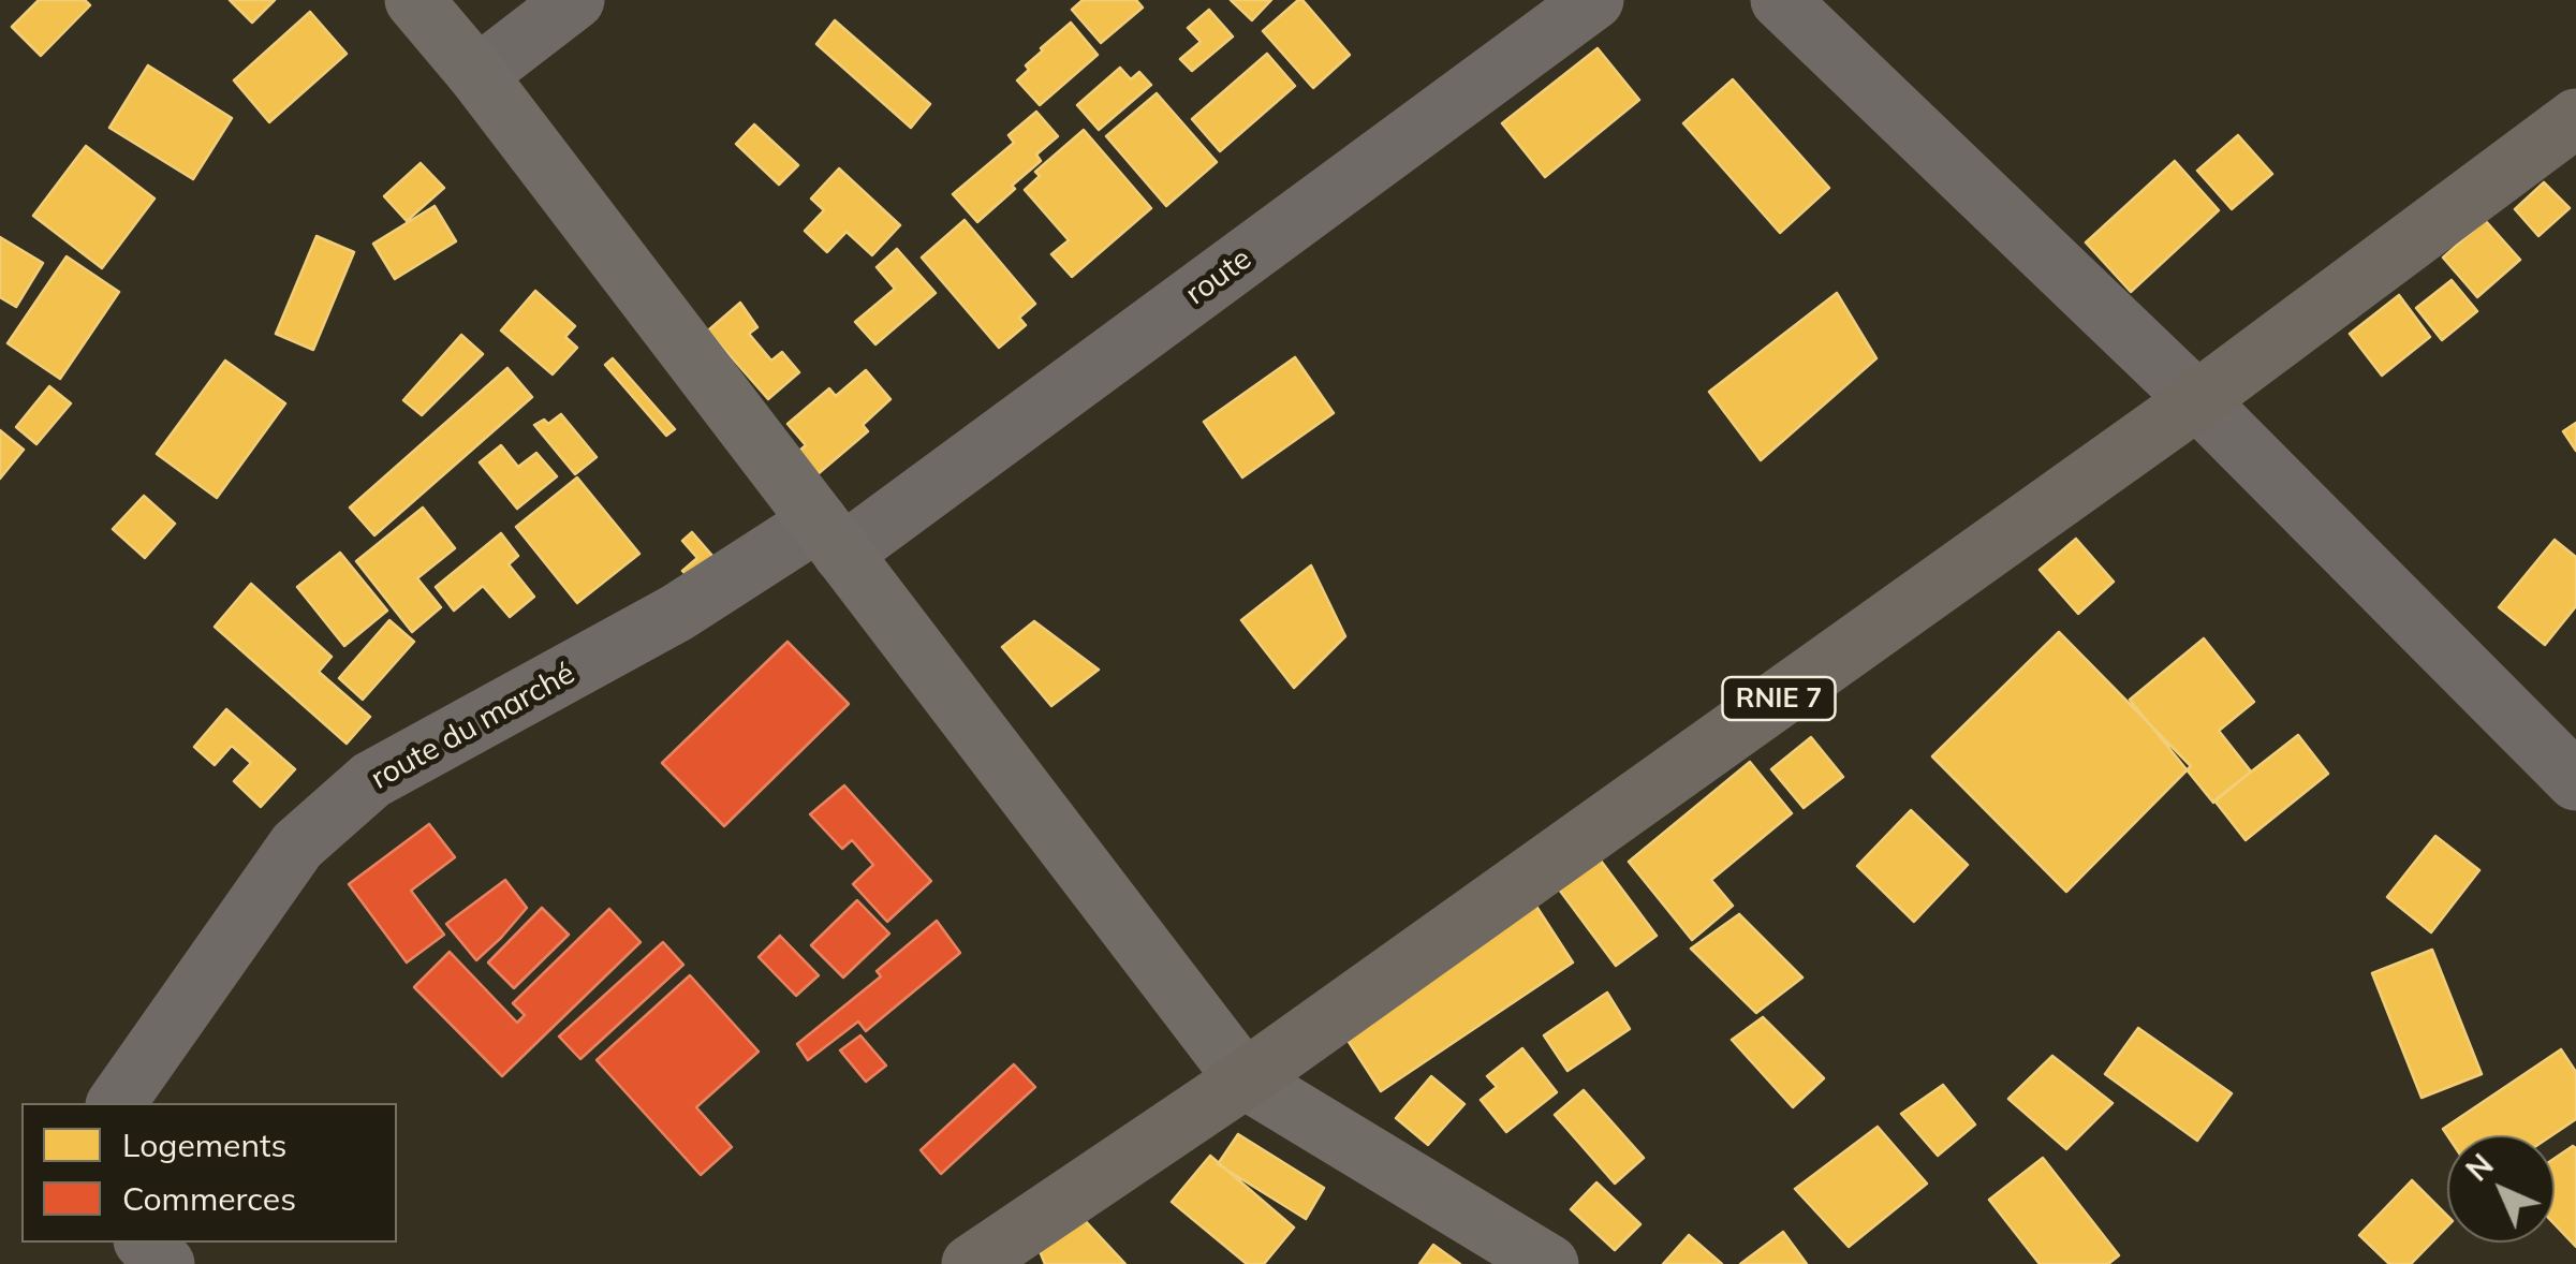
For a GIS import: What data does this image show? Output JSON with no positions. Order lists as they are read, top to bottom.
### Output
{
  "streets": {
    "main road": ["RNIE 7"],
    "street": ["route", "route du marché"]
  },
  "crossings": [
    ["route", "route du marché"]
  ],
  "legend": ["Logements", "Commerces"],
  "north": "top left"
}
